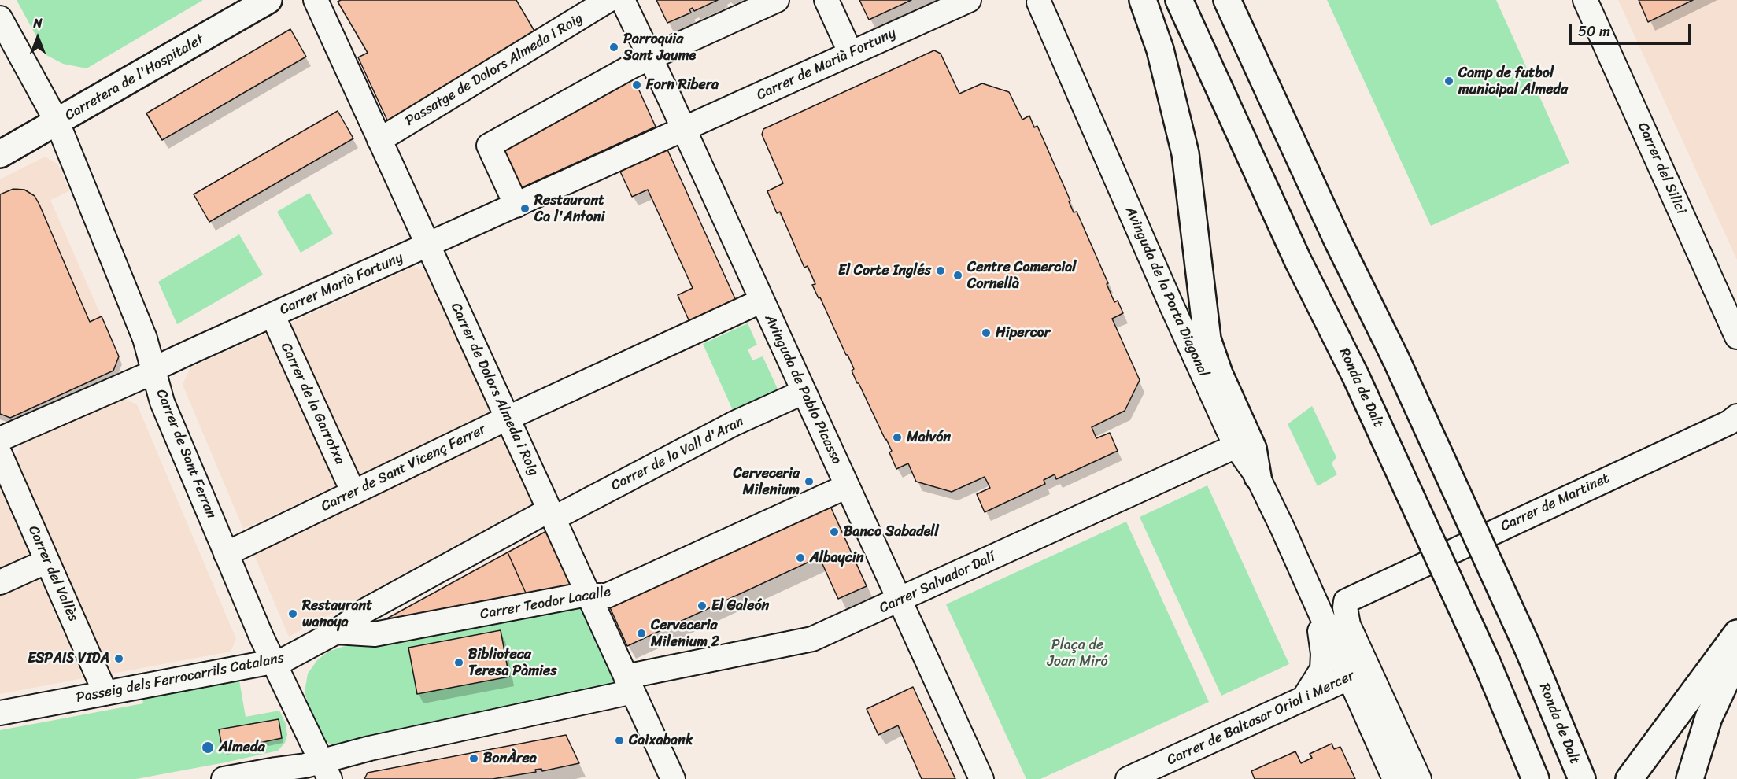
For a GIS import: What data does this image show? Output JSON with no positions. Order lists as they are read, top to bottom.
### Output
{
  "streets": {
    "main road": ["Carretera de l'Hospitalet", "Ronda de Dalt"],
    "street": [
      "Carrer de Marià Fortuny",
      "Passatge de Dolors Almeda i Roig",
      "Carrer del Silici",
      "Carrer Marià Fortuny",
      "Avinguda de la Porta Diagonal",
      "Carrer de Dolors Almeda i Roig",
      "Avinguda de Pablo Picasso",
      "Carrer de la Garrotxa",
      "Carrer de Sant Ferran",
      "Carrer de la Vall d'Aran",
      "Carrer de Sant Vicenç Ferrer",
      "Carrer de Martinet",
      "Carrer del Vallès",
      "Carrer Salvador Dalí",
      "Carrer Teodor Lacalle",
      "Passeig dels Ferrocarrils Catalans",
      "Carrer de Baltasar Oriol i Mercer"
    ]
  },
  "crossings": [
    ["Carrer de Marià Fortuny", "Carrer Marià Fortuny"],
    ["Carrer de Marià Fortuny", "Avinguda de Pablo Picasso"],
    ["Passatge de Dolors Almeda i Roig", "Carrer de Dolors Almeda i Roig"],
    ["Carretera de l'Hospitalet", "Carrer de Sant Ferran"],
    ["Carrer Marià Fortuny", "Carrer de Dolors Almeda i Roig"],
    ["Carrer Marià Fortuny", "Avinguda de Pablo Picasso"],
    ["Carrer Marià Fortuny", "Carrer de la Garrotxa"],
    ["Carrer Marià Fortuny", "Carrer de Sant Ferran"],
    ["Avinguda de la Porta Diagonal", "Carrer de Martinet"],
    ["Avinguda de la Porta Diagonal", "Carrer Salvador Dalí"],
    ["Avinguda de la Porta Diagonal", "Carrer de Baltasar Oriol i Mercer"],
    ["Carrer de Dolors Almeda i Roig", "Carrer de la Vall d'Aran"],
    ["Carrer de Dolors Almeda i Roig", "Carrer de Sant Vicenç Ferrer"],
    ["Carrer de Dolors Almeda i Roig", "Carrer Salvador Dalí"],
    ["Carrer de Dolors Almeda i Roig", "Carrer Teodor Lacalle"],
    ["Carrer de Dolors Almeda i Roig", "Passeig dels Ferrocarrils Catalans"],
    ["Avinguda de Pablo Picasso", "Carrer de la Vall d'Aran"],
    ["Avinguda de Pablo Picasso", "Carrer de Sant Vicenç Ferrer"],
    ["Avinguda de Pablo Picasso", "Carrer Salvador Dalí"],
    ["Avinguda de Pablo Picasso", "Carrer Teodor Lacalle"],
    ["Carrer de la Garrotxa", "Carrer de Sant Vicenç Ferrer"],
    ["Carrer de Sant Ferran", "Carrer de Sant Vicenç Ferrer"],
    ["Carrer de Sant Ferran", "Passeig dels Ferrocarrils Catalans"],
    ["Carrer de la Vall d'Aran", "Passeig dels Ferrocarrils Catalans"],
    ["Carrer del Vallès", "Passeig dels Ferrocarrils Catalans"],
    ["Carrer Teodor Lacalle", "Passeig dels Ferrocarrils Catalans"]
  ],
  "parks": ["Plaça de Joan Miró"],
  "places": [
    "Parroquia Sant Jaume",
    "Camp de futbol municipal Almeda",
    "Forn Ribera",
    "Restaurant Ca l'Antoni",
    "El Corte Inglés",
    "Centre Comercial Cornellà",
    "Hipercor",
    "Malvón",
    "Cerveceria Milenium",
    "Banco Sabadell",
    "Albaycin",
    "El Galeón",
    "Restaurant wanoya",
    "Cerveceria Milenium 2",
    "ESPAIS VIDA",
    "Biblioteca Teresa Pàmies",
    "Caixabank",
    "Almeda",
    "BonÀrea"
  ],
  "scale_bar": "50 m",
  "north": "top"
}
